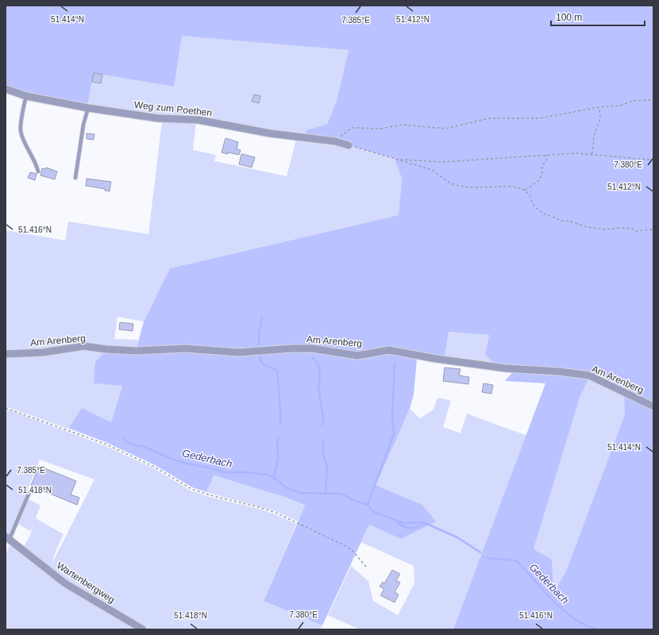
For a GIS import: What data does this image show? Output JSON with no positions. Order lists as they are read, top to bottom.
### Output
{
  "streets": {
    "street": ["Weg zum Poethen", "Am Arenberg", "Wartenbergweg"]
  },
  "water": ["Gederbach"],
  "scale_bar": "100 m",
  "coordinates": [
    "51.412°N",
    "51.414°N",
    "7.385°E",
    "7.380°E",
    "51.416°N",
    "51.418°N"
  ]
}
